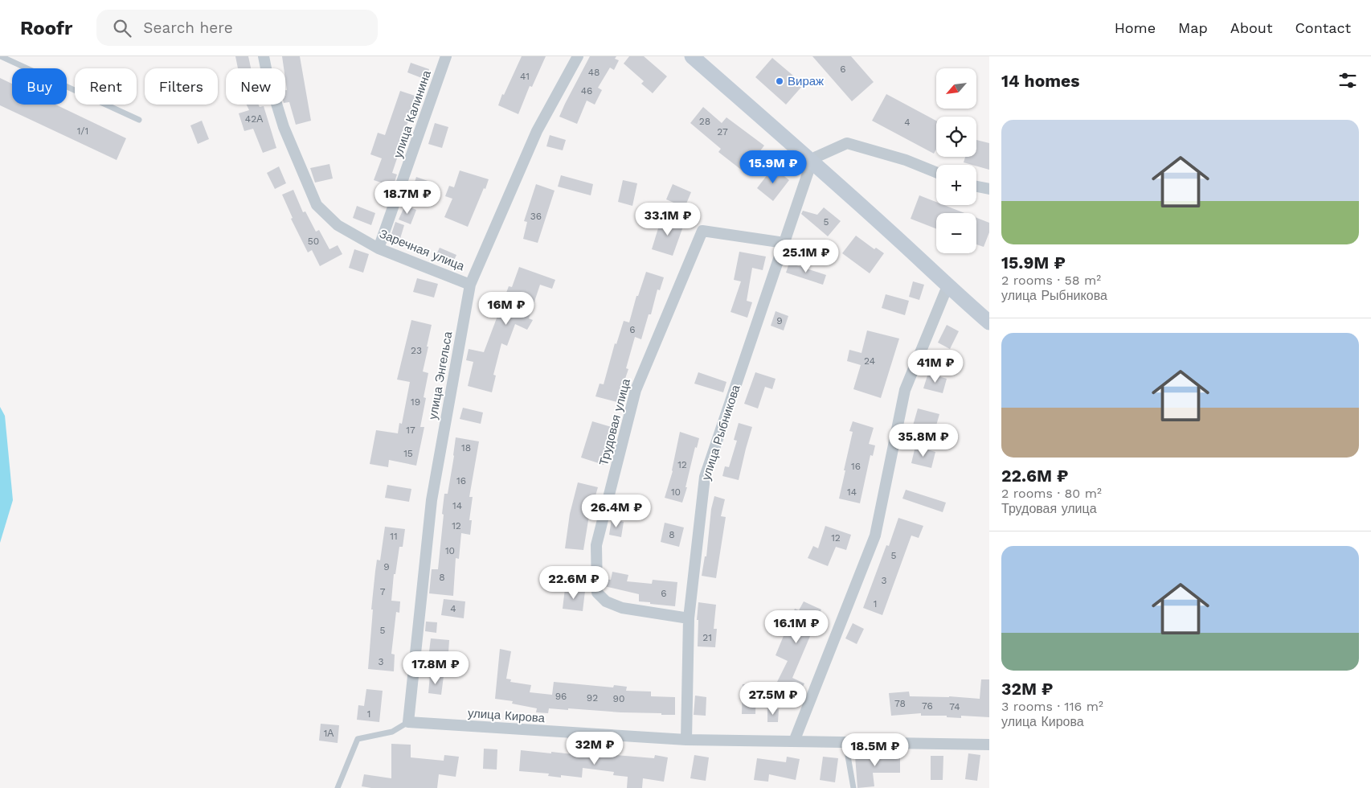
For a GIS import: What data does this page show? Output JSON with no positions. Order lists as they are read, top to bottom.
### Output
{
  "streets": {
    "street": [
      "улица Калинина",
      "Заречная улица",
      "улица Энгельса",
      "Трудовая улица",
      "улица Рыбникова",
      "улица Кирова"
    ]
  },
  "crossings": [
    ["улица Калинина", "Заречная улица"],
    ["Заречная улица", "улица Энгельса"],
    ["улица Энгельса", "улица Кирова"],
    ["Трудовая улица", "улица Рыбникова"],
    ["улица Рыбникова", "улица Кирова"]
  ],
  "places": ["Вираж"],
  "house_numbers": [
    "6",
    "48",
    "41",
    "46",
    "42А",
    "28",
    "4",
    "1/1",
    "27",
    "36",
    "5",
    "50",
    "9",
    "6",
    "23",
    "24",
    "19",
    "17",
    "18",
    "15",
    "12",
    "16",
    "16",
    "10",
    "14",
    "14",
    "12",
    "8",
    "11",
    "12",
    "10",
    "5",
    "9",
    "8",
    "3",
    "7",
    "6",
    "1",
    "4",
    "5",
    "21",
    "3",
    "96",
    "92",
    "90",
    "78",
    "76",
    "74",
    "1",
    "1А"
  ],
  "north": "bottom left",
  "page": {
    "header": "Roofr",
    "search": "Search here",
    "nav": [
      "Home",
      "Map",
      "About",
      "Contact"
    ],
    "heading": "14 homes",
    "map_buttons": ["+", "−"],
    "chip": [
      "Buy",
      "Rent",
      "Filters",
      "New"
    ],
    "list": [
      {
        "name": "15.9M ₽",
        "note": "2 rooms · 58 m² · улица Рыбникова"
      },
      {
        "name": "22.6M ₽",
        "note": "2 rooms · 80 m² · Трудовая улица"
      },
      {
        "name": "32M ₽",
        "note": "3 rooms · 116 m² · улица Кирова"
      }
    ],
    "price": [
      "15.9M ₽",
      "18.7M ₽",
      "33.1M ₽",
      "25.1M ₽",
      "16M ₽",
      "41M ₽",
      "35.8M ₽",
      "26.4M ₽",
      "22.6M ₽",
      "16.1M ₽",
      "17.8M ₽",
      "27.5M ₽",
      "32M ₽",
      "18.5M ₽"
    ]
  }
}
